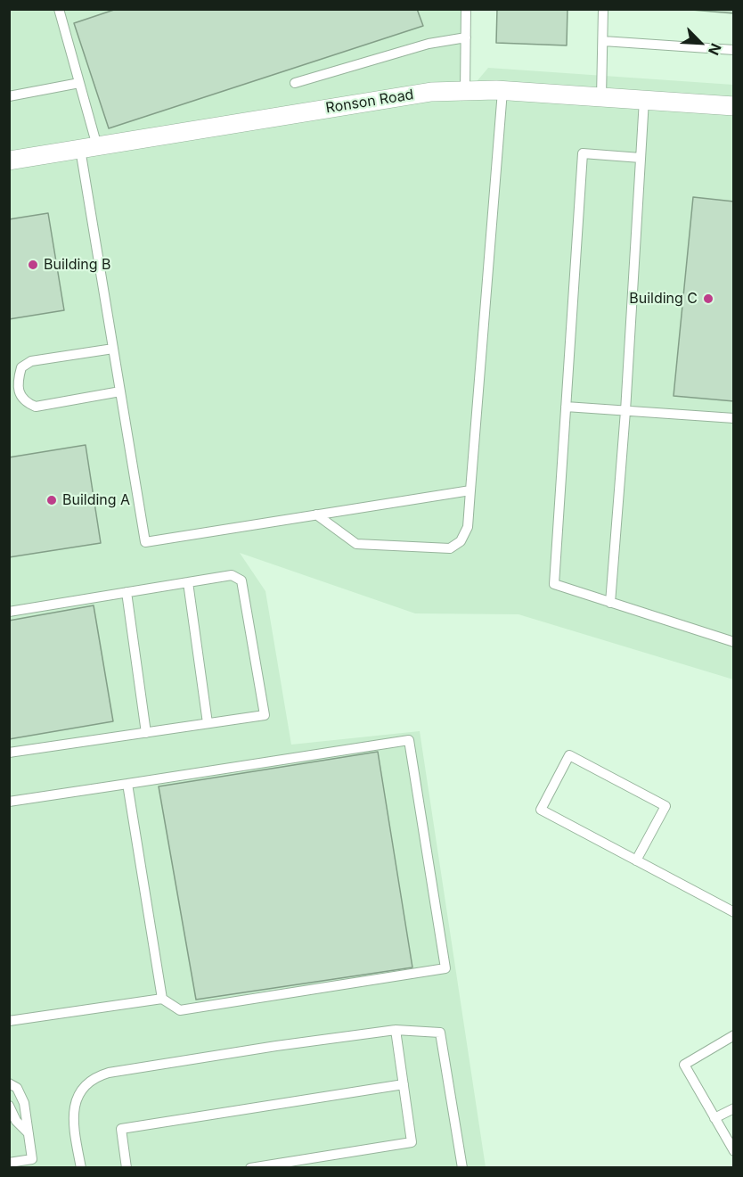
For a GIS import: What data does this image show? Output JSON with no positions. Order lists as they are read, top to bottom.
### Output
{
  "streets": {
    "street": ["Ronson Road"]
  },
  "places": ["Building B", "Building C", "Building A"],
  "north": "bottom right"
}
